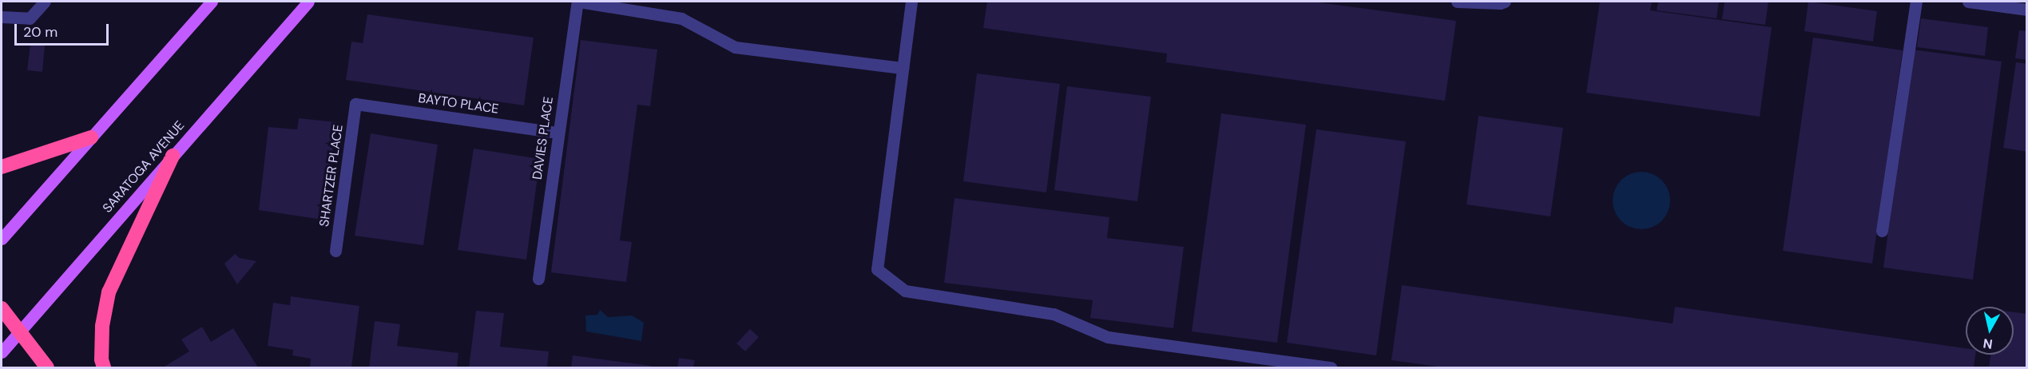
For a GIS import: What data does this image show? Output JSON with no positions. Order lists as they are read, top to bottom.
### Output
{
  "streets": {
    "main road": ["SARATOGA AVENUE"],
    "street": ["BAYTO PLACE", "DAVIES PLACE", "SHARTZER PLACE"]
  },
  "crossings": [
    ["BAYTO PLACE", "DAVIES PLACE"],
    ["BAYTO PLACE", "SHARTZER PLACE"]
  ],
  "scale_bar": "20 m",
  "north": "bottom"
}
